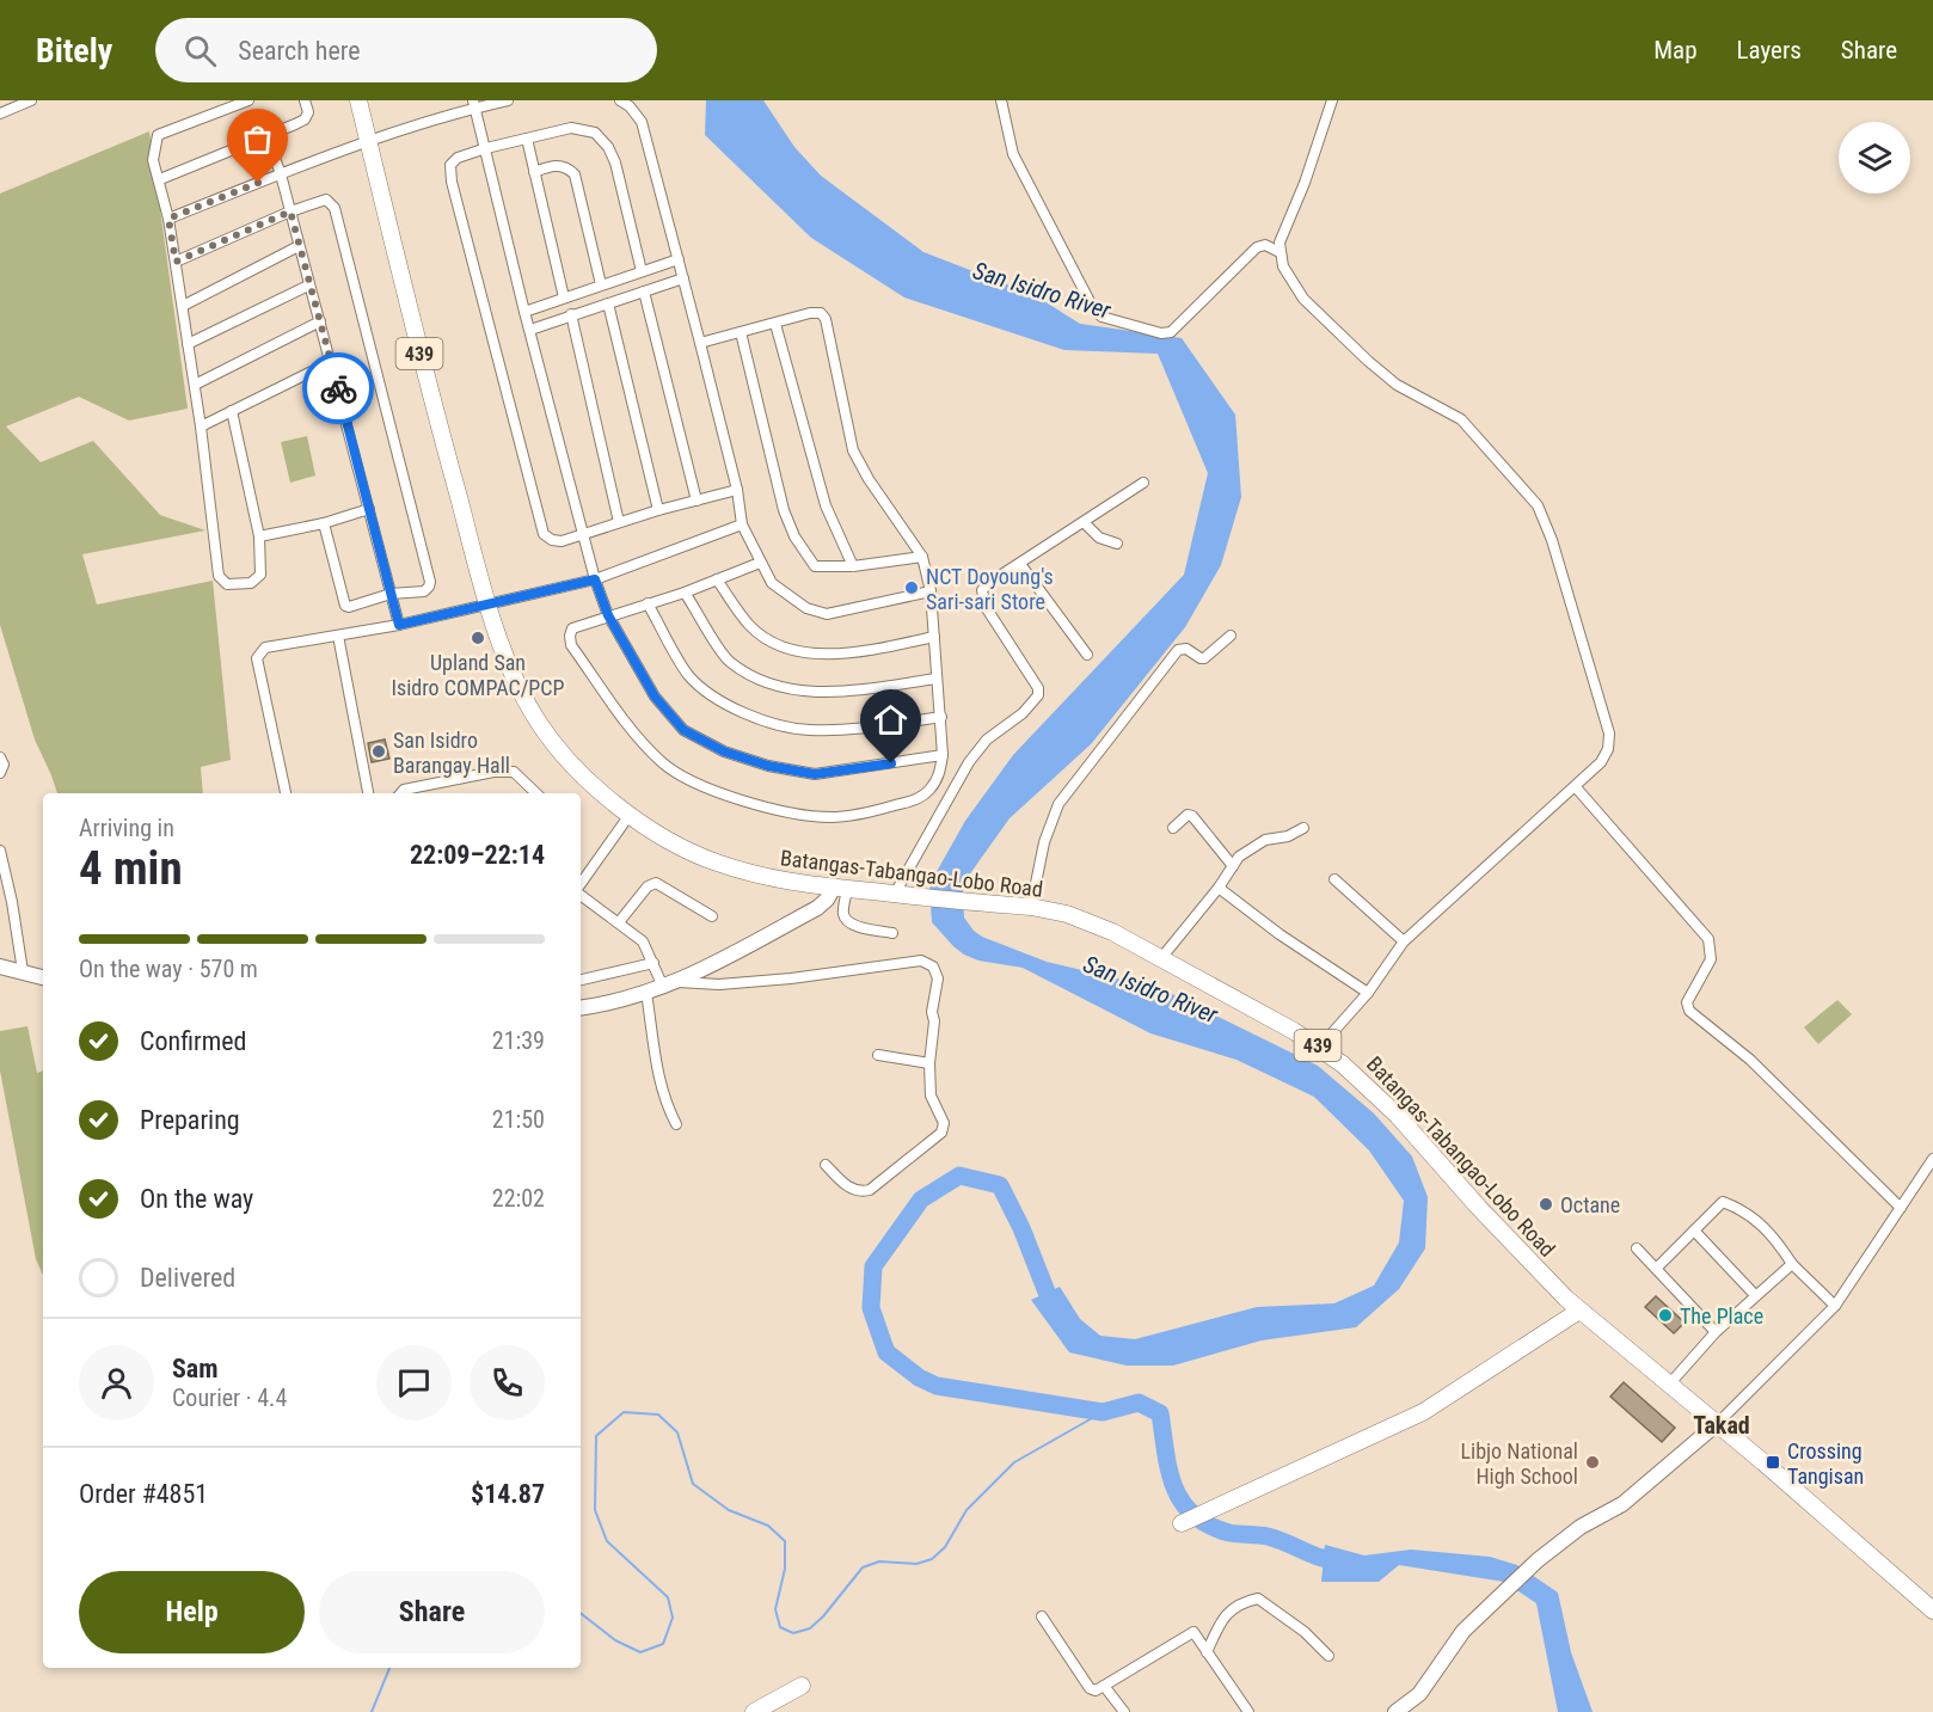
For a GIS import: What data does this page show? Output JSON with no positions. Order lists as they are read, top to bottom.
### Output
{
  "streets": {
    "main road": ["439", "Batangas-Tabangao-Lobo Road"]
  },
  "crossings": [
    ["439", "Batangas-Tabangao-Lobo Road"]
  ],
  "districts": ["Takad"],
  "water": ["San Isidro River"],
  "places": {
    "other": [
      "NCT Doyoung's Sari-sari Store",
      "Upland San Isidro COMPAC/PCP",
      "San Isidro Barangay Hall",
      "Octane",
      "The Place",
      "Libjo National High School"
    ],
    "transit": ["Crossing Tangisan"]
  },
  "page": {
    "header": "Bitely",
    "search": "Search here",
    "nav": ["Map", "Layers", "Share"],
    "heading": ["4 min", "Arriving in", "22:09–22:14"],
    "panel": [
      "Sam",
      "Courier · 4.4",
      "Order #4851",
      "$14.87"
    ],
    "bar": "On the way · 570 m",
    "list": [
      ["Confirmed", "21:39"],
      ["Preparing", "21:50"],
      ["On the way", "22:02"],
      "Delivered"
    ],
    "buttons": ["Help", "Share"]
  }
}
